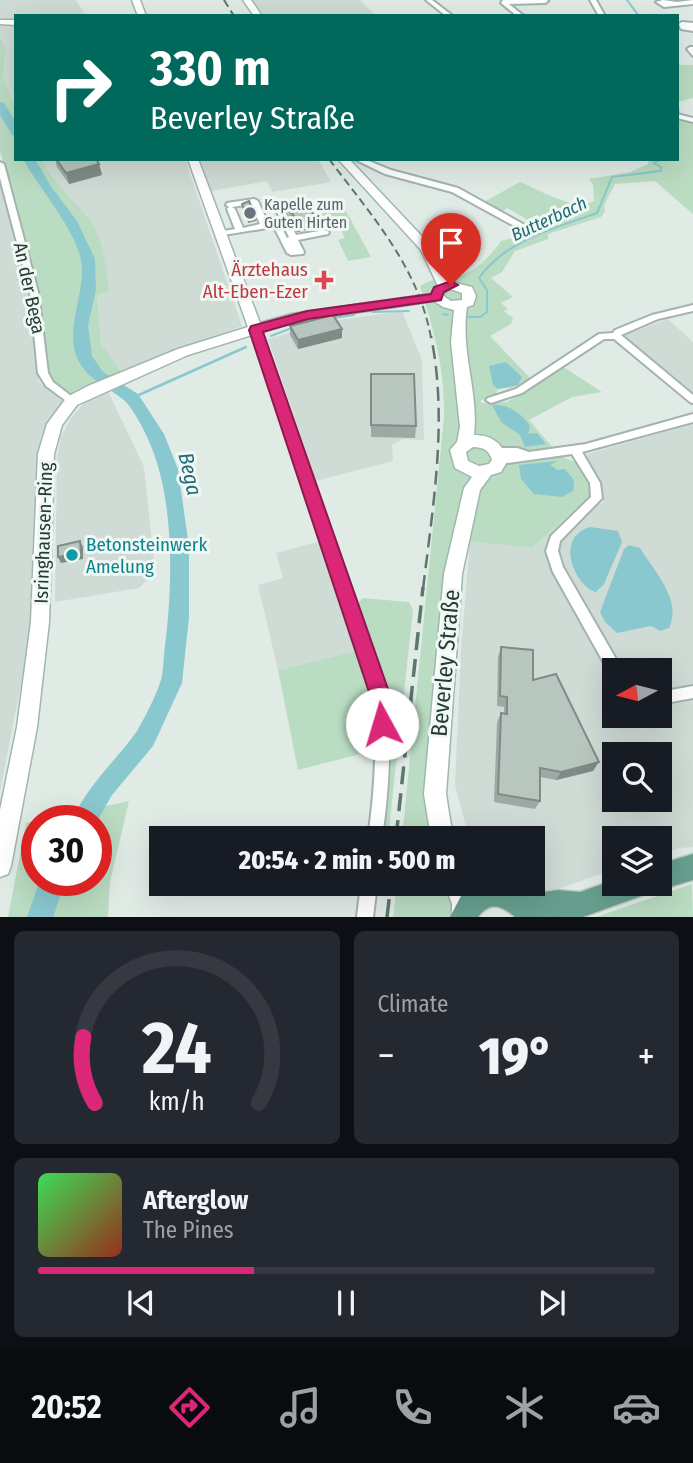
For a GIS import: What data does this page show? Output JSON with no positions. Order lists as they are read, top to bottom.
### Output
{
  "streets": {
    "street": ["An der Bega", "Isringhausen-Ring", "Beverley Straße"]
  },
  "crossings": [
    ["An der Bega", "Isringhausen-Ring"]
  ],
  "water": ["Butterbach", "Bega"],
  "places": {
    "other": ["Kapelle zum Guten Hirten", "Betonsteinwerk Amelung"],
    "health": ["Ärztehaus Alt-Eben-Ezer"]
  },
  "north": "left",
  "page": {
    "turn": ["330 m", "Beverley Straße"],
    "limit": "30",
    "trip": "20:54 · 2 min · 500 m",
    "tile": "Climate",
    "heat": ["−", "19°", "+"],
    "song": ["Afterglow", "The Pines"],
    "tabs": "20:52",
    "gauge": ["24", "km/h"]
  }
}
